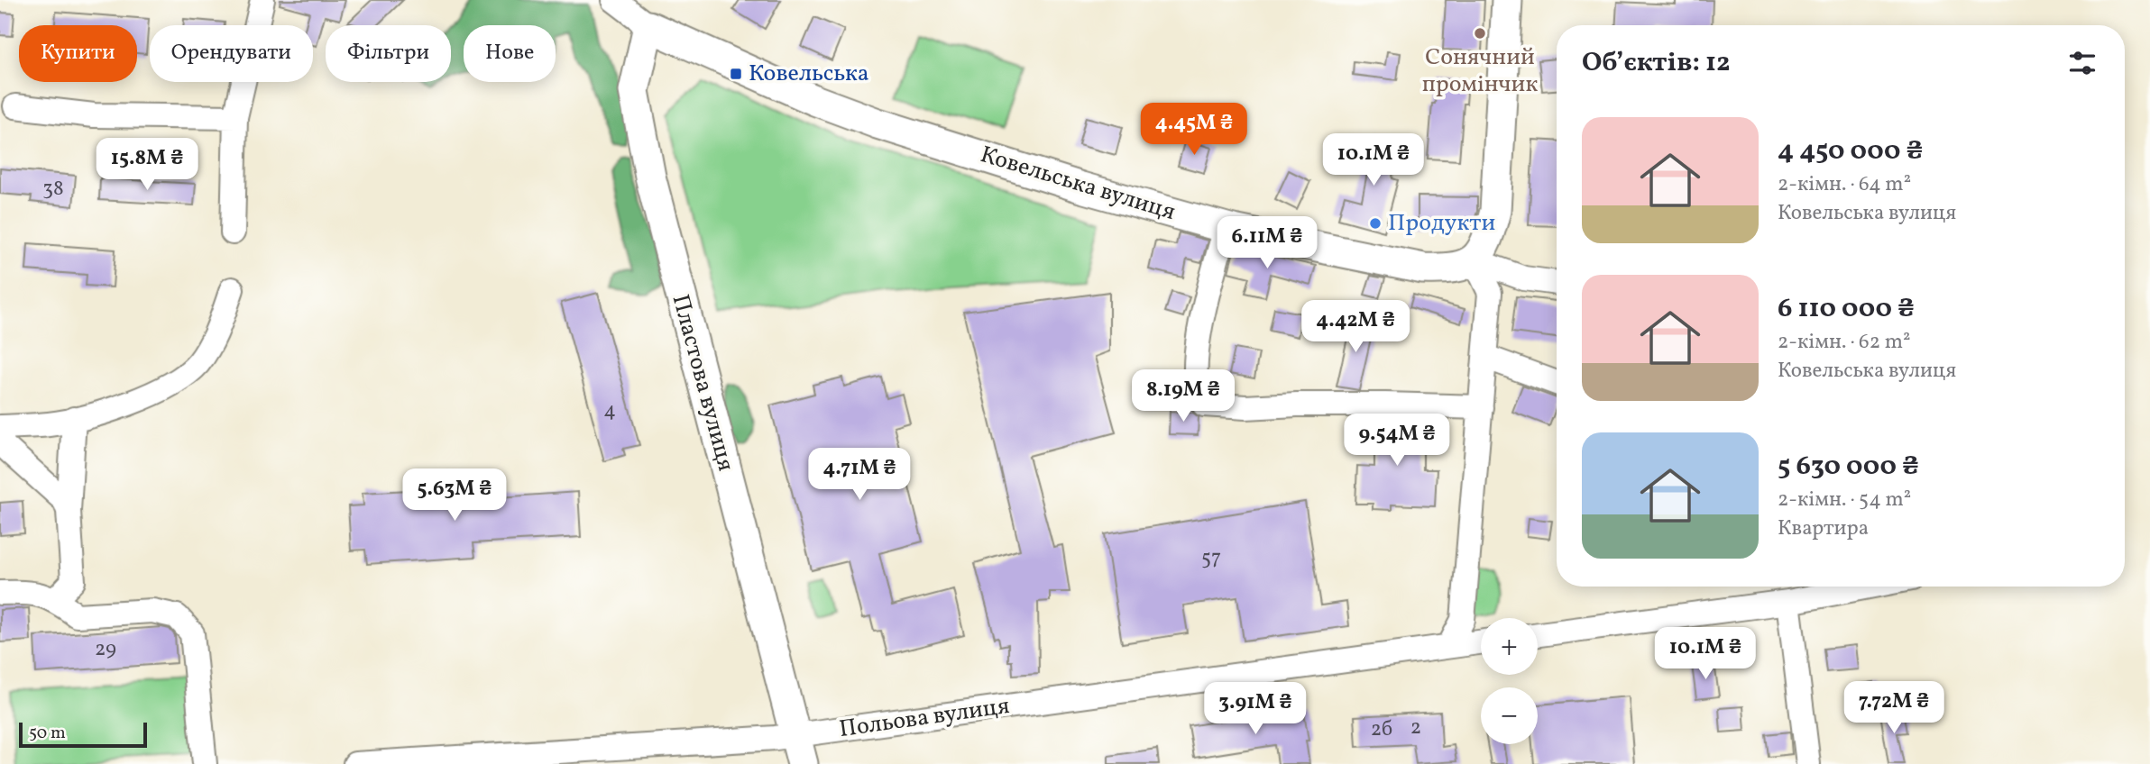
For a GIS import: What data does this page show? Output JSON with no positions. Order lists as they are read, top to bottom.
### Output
{
  "streets": {
    "main road": ["Ковельська вулиця", "Пластова вулиця"],
    "street": ["Польова вулиця"]
  },
  "crossings": [
    ["Ковельська вулиця", "Пластова вулиця"],
    ["Пластова вулиця", "Польова вулиця"]
  ],
  "places": {
    "other": ["Сонячний промінчик", "Продукти"],
    "transit": ["Ковельська"]
  },
  "house_numbers": [
    "38",
    "4",
    "57",
    "29",
    "2",
    "2б"
  ],
  "scale_bar": "50 m",
  "page": {
    "chip": [
      "Купити",
      "Орендувати",
      "Фільтри",
      "Нове"
    ],
    "heading": "Об’єктів: 12",
    "list": [
      {
        "name": "4 450 000 ₴",
        "note": "2-кімн. · 64 m² · Ковельська вулиця"
      },
      {
        "name": "6 110 000 ₴",
        "note": "2-кімн. · 62 m² · Ковельська вулиця"
      },
      {
        "name": "5 630 000 ₴",
        "note": "2-кімн. · 54 m² · Квартира"
      }
    ],
    "price": [
      "4.45M ₴",
      "10.1M ₴",
      "15.8M ₴",
      "6.11M ₴",
      "4.42M ₴",
      "8.19M ₴",
      "9.54M ₴",
      "4.71M ₴",
      "5.63M ₴",
      "10.1M ₴",
      "7.72M ₴",
      "3.91M ₴"
    ],
    "map_buttons": ["+", "−"],
    "scale": "50 m"
  }
}
